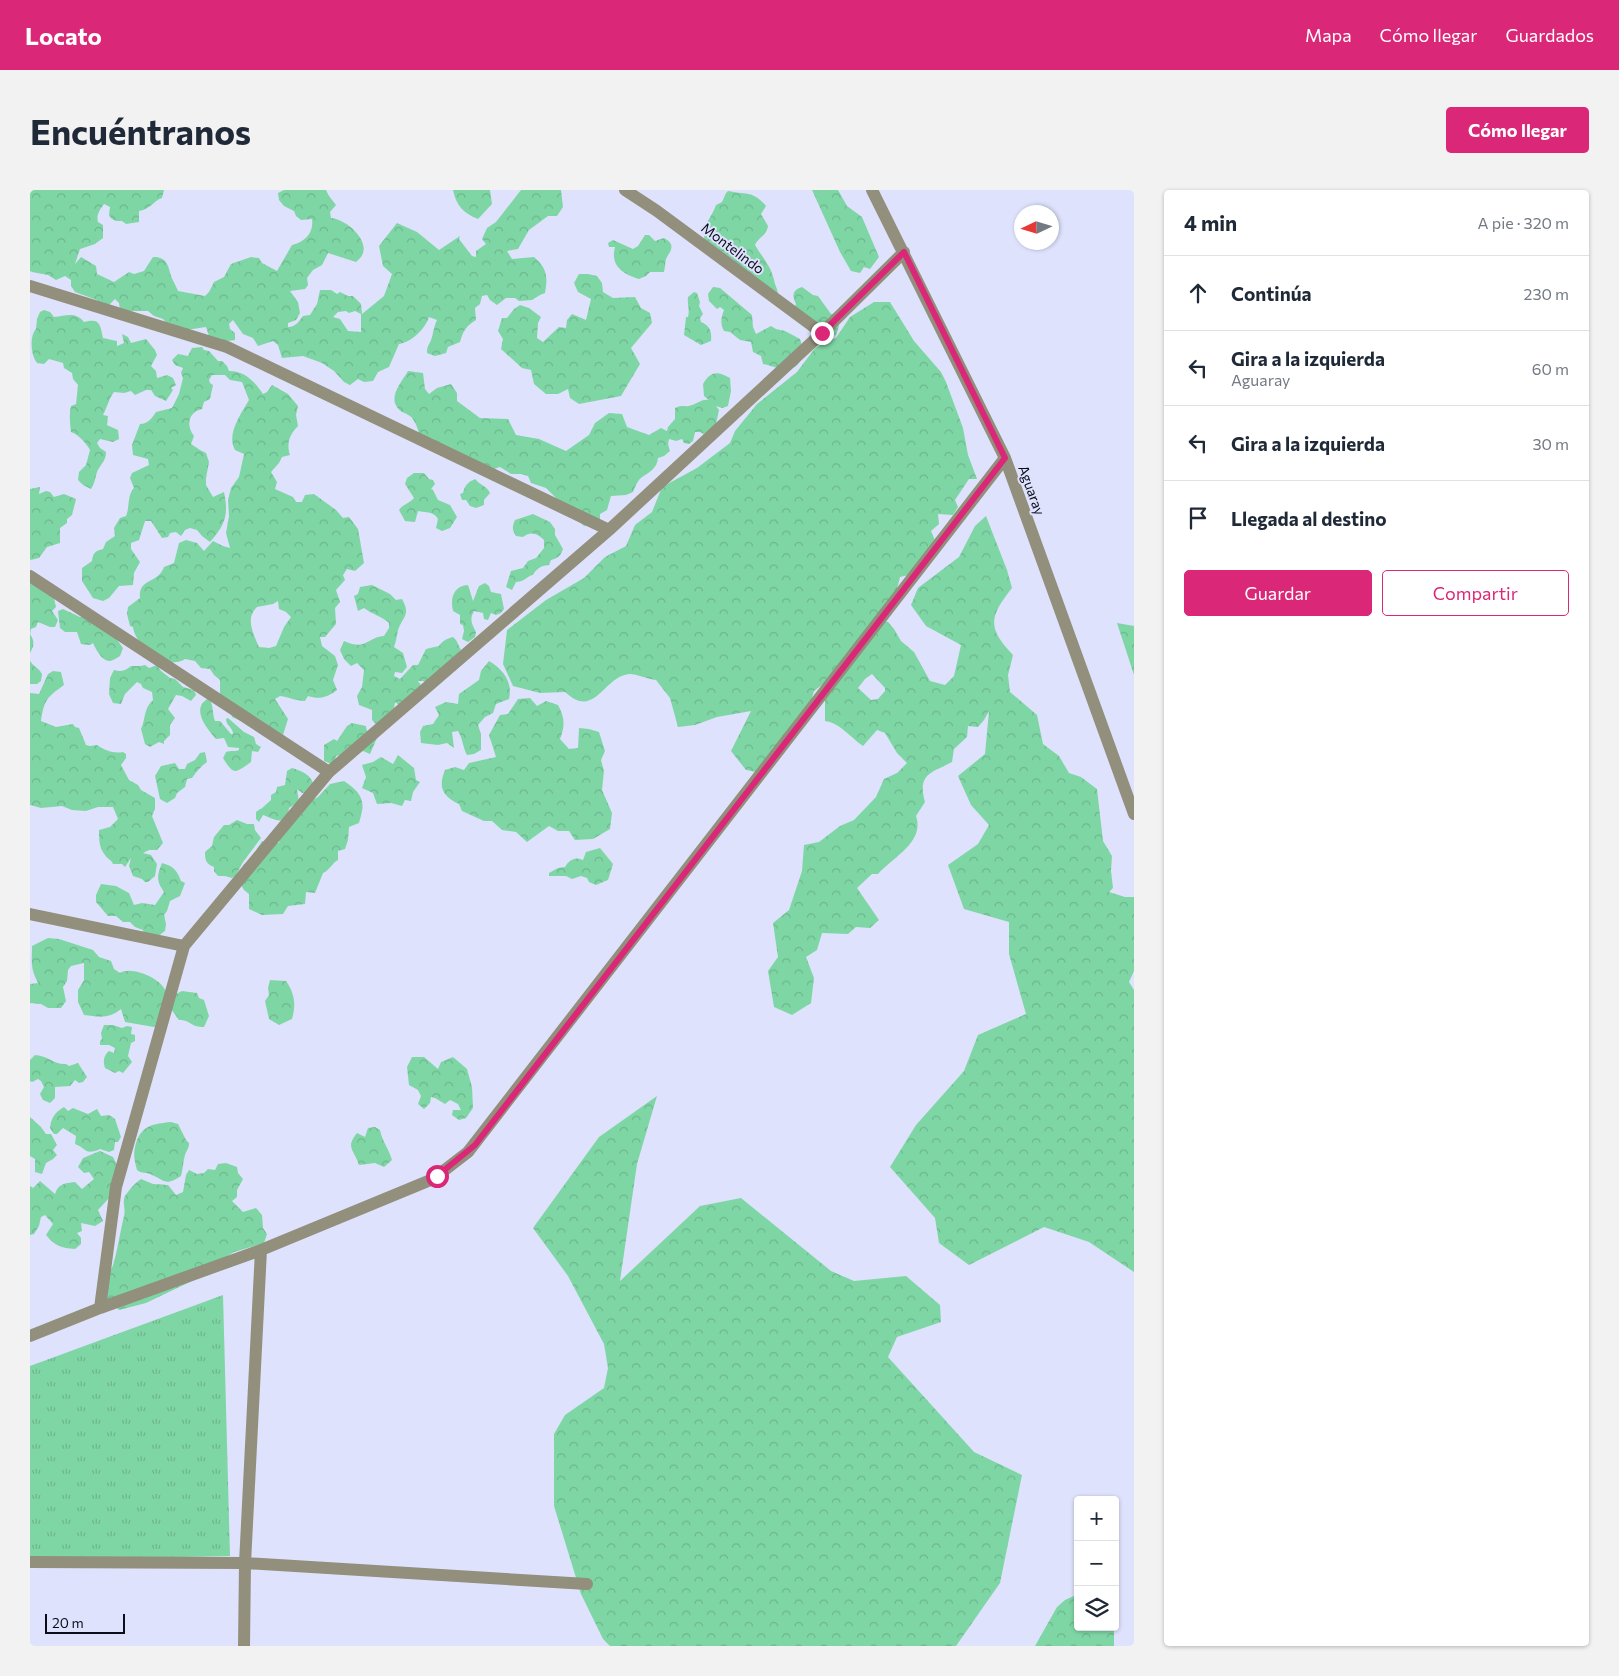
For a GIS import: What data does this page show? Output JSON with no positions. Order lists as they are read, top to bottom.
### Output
{
  "streets": {
    "street": ["Montelindo", "Aguaray"]
  },
  "scale_bar": "20 m",
  "north": "left",
  "page": {
    "header": "Locato",
    "nav": ["Mapa", "Cómo llegar", "Guardados"],
    "buttons": [
      "Cómo llegar",
      ["Guardar", "Compartir"]
    ],
    "title": "Encuéntranos",
    "heading": ["4 min", "A pie · 320 m"],
    "list": [
      ["Continúa", "230 m"],
      ["Gira a la izquierda", "Aguaray", "60 m"],
      ["Gira a la izquierda", "30 m"],
      "Llegada al destino"
    ],
    "map_buttons": ["+", "−"],
    "scale": "20 m"
  }
}
